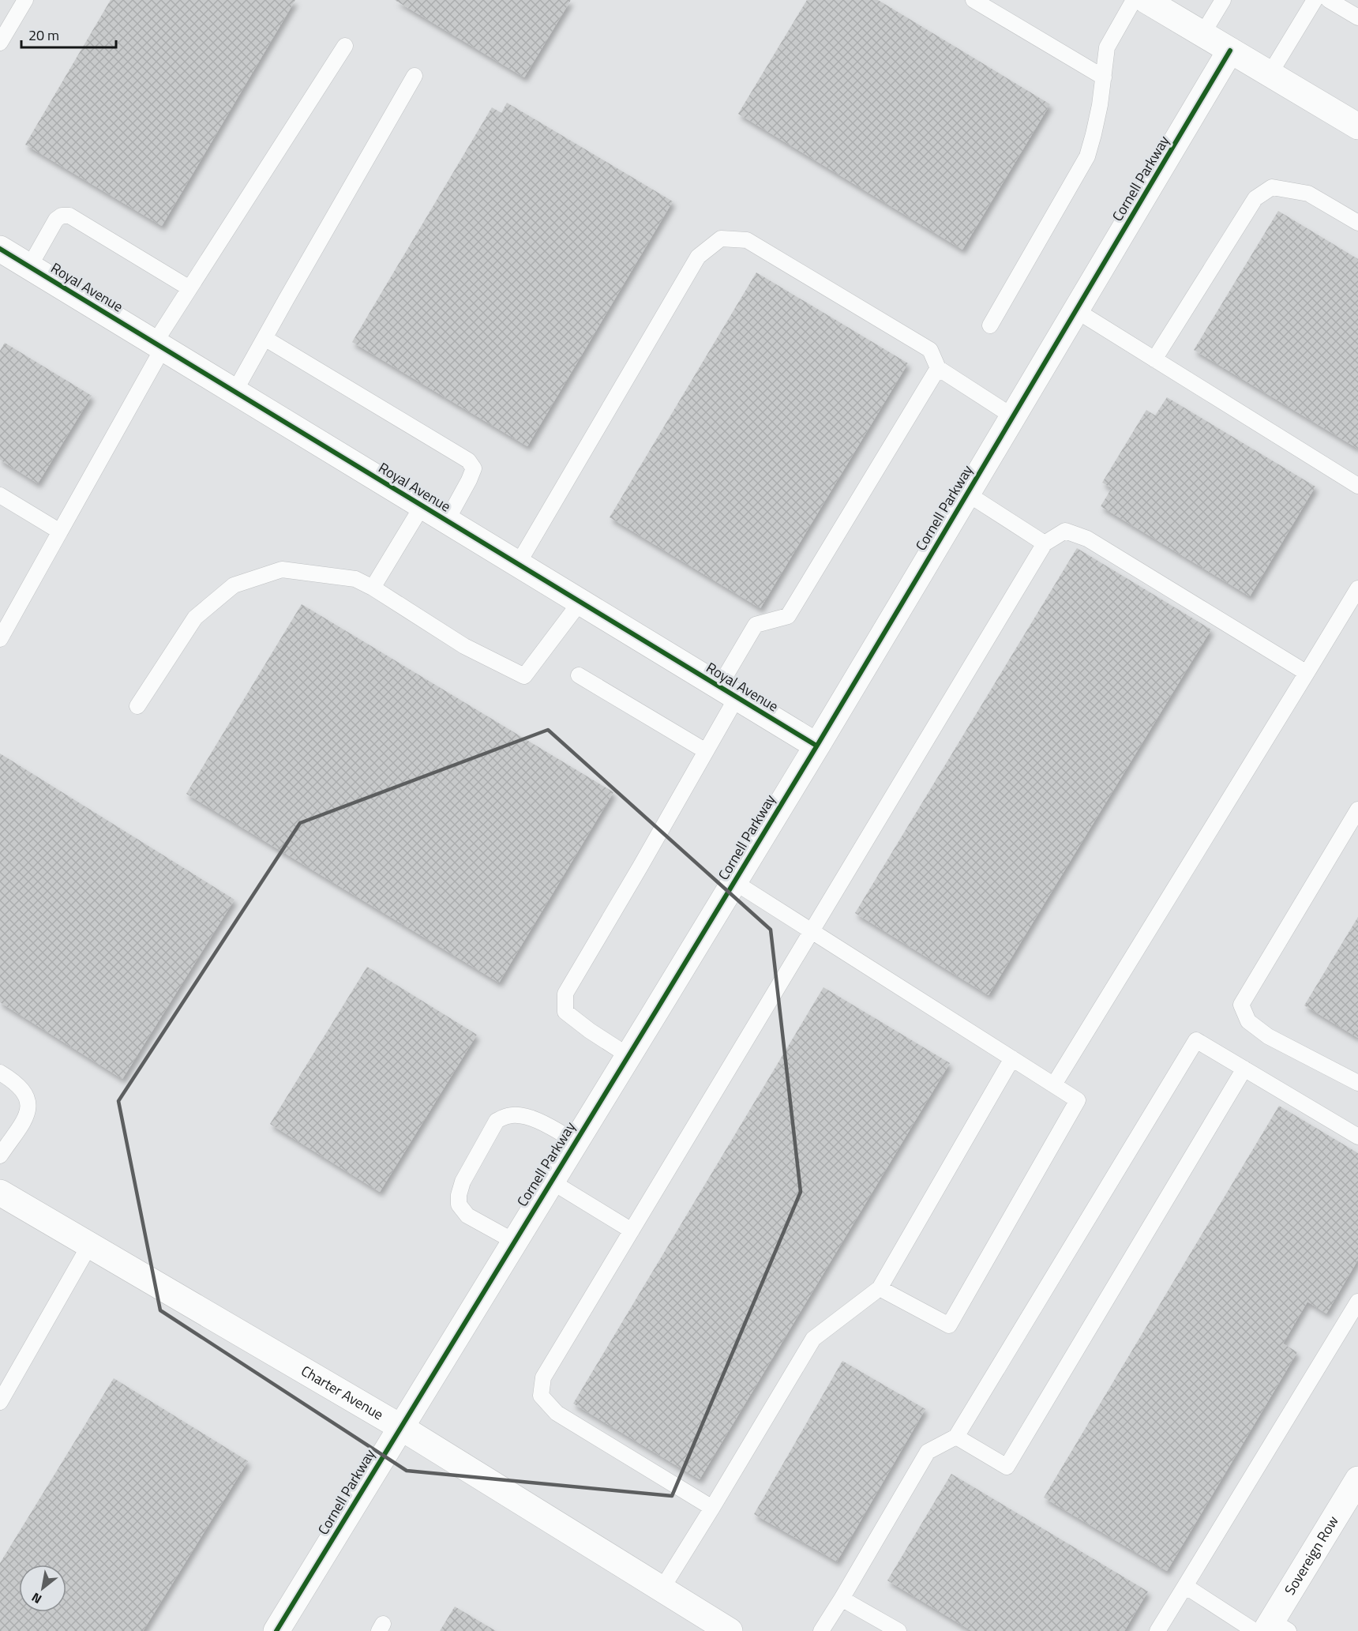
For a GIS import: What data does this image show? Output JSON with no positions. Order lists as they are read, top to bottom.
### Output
{
  "streets": {
    "street": [
      "Cornell Parkway",
      "Royal Avenue",
      "Charter Avenue",
      "Sovereign Row"
    ]
  },
  "crossings": [
    ["Cornell Parkway", "Royal Avenue"],
    ["Cornell Parkway", "Charter Avenue"]
  ],
  "scale_bar": "20 m",
  "north": "bottom left"
}
